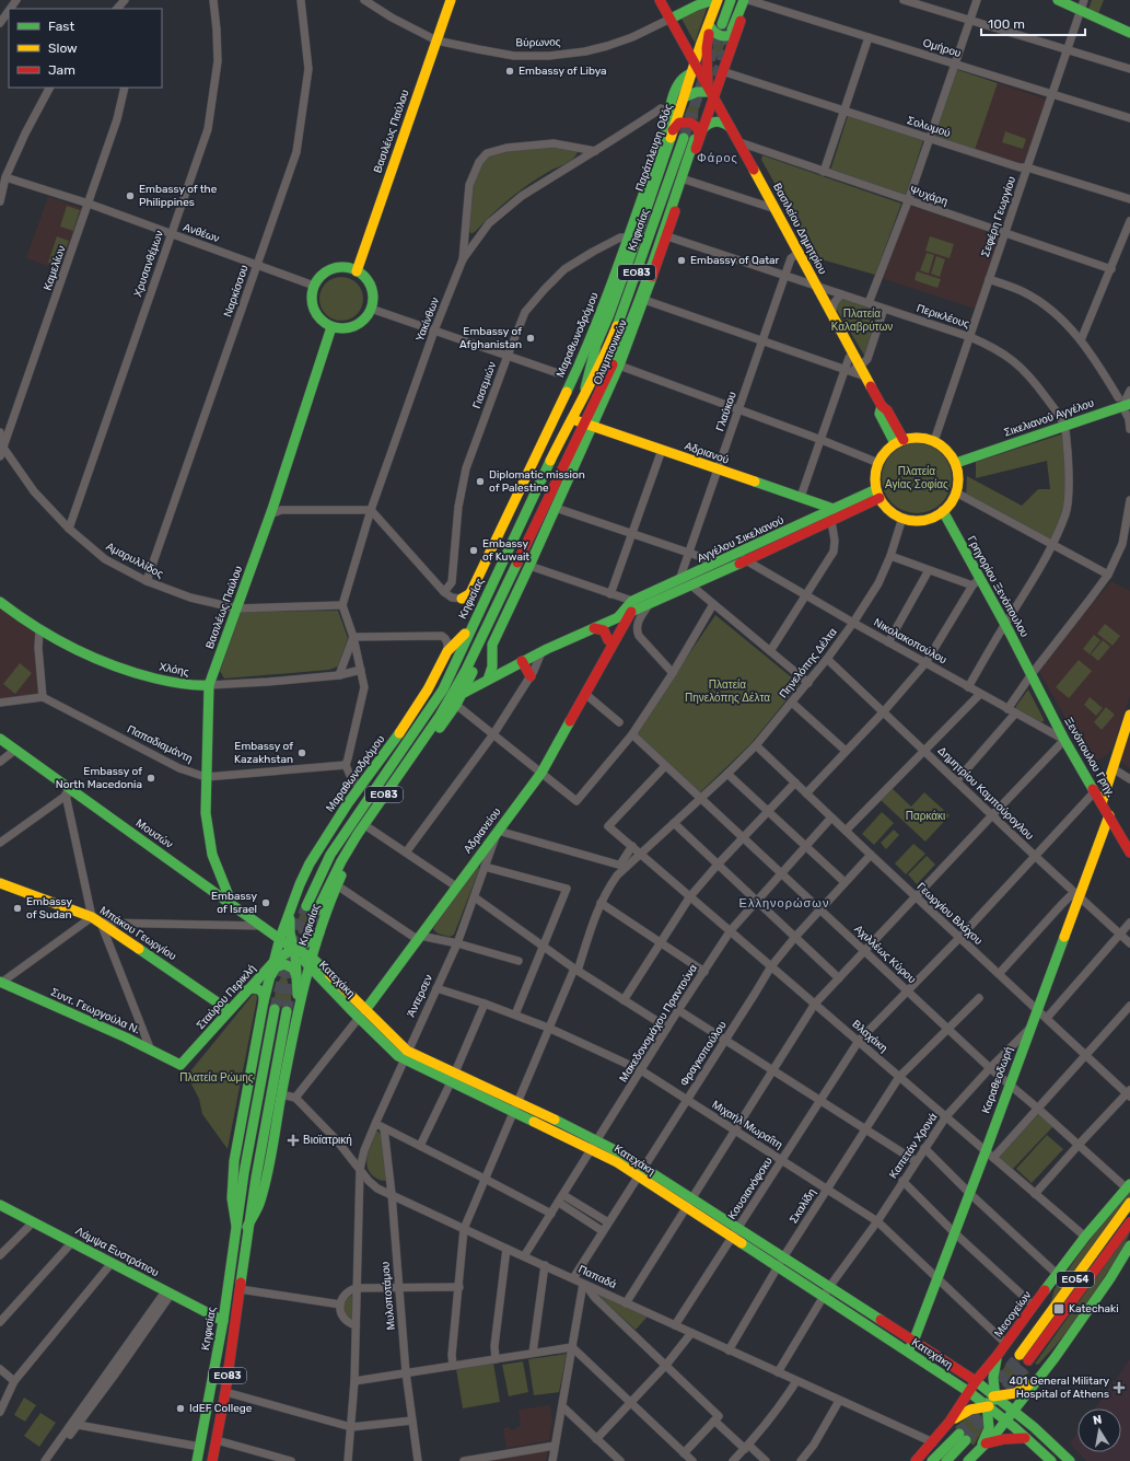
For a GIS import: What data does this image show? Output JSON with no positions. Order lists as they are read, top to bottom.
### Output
{
  "streets": {
    "street": [
      "Βύρωνος",
      "Ομήρου",
      "Σολωμού",
      "Βασιλέως Παύλου",
      "Παράπλευρη Οδός",
      "Ψυχάρη",
      "Σεφέρη Γεωργίου",
      "Βασιλείου Δημητρίου",
      "Κηφισίας",
      "Ανθέων",
      "Χρυσανθέμων",
      "Καμελίων",
      "ΕΟ83",
      "Ναρκίσσου",
      "Περικλέους",
      "Υακίνθων",
      "Μαραθωνοδρόμου",
      "Ολυμπιονικών",
      "Γιασεμιών",
      "Γλαύκου",
      "Σικελιανού Αγγέλου",
      "Αδριανού",
      "Αγγέλου Σικελιανού",
      "Αμαρυλλίδος",
      "Γρηγορίου Ξενόπουλου",
      "Νικολακοπούλου",
      "Πηνελόπης Δέλτα",
      "Χλόης",
      "Παπαδιαμάντη",
      "Ξενόπουλου Γρηγ.",
      "Δημητρίου Καμπούρογλου",
      "Αδριανείου",
      "Μουσών",
      "Γεωργίου Βλάχου",
      "Μπάκου Γεωργίου",
      "Αχιλλέως Κύρου",
      "Κατεχάκη",
      "Άντερσεν",
      "Σταύρου Περικλή",
      "Συντ. Γεωργούλα Ν.",
      "Μακεδονομάχου Πραντούνα",
      "Βλαχάκη",
      "Φραγκοπούλου",
      "Καραθεοδωρή",
      "Μιχαήλ Μωραΐτη",
      "Καπετάν Χρονά",
      "Κουσιανόφσκυ",
      "Σκαλίδη",
      "Λάμψα Ευστράτιου",
      "Παπαδά",
      "ΕΟ54",
      "Μυλοποτάμου",
      "Μεσογείων"
    ]
  },
  "crossings": [
    ["Βύρωνος", "Βασιλέως Παύλου"],
    ["Βύρωνος", "Βασιλείου Δημητρίου"],
    ["Ομήρου", "Σεφέρη Γεωργίου"],
    ["Ομήρου", "Ολυμπιονικών"],
    ["Σολωμού", "Σεφέρη Γεωργίου"],
    ["Σολωμού", "Ολυμπιονικών"],
    ["Βασιλέως Παύλου", "Ανθέων"],
    ["Βασιλέως Παύλου", "Αμαρυλλίδος"],
    ["Βασιλέως Παύλου", "Χλόης"],
    ["Βασιλέως Παύλου", "Παπαδιαμάντη"],
    ["Βασιλέως Παύλου", "Μουσών"],
    ["Παράπλευρη Οδός", "Βασιλείου Δημητρίου"],
    ["Παράπλευρη Οδός", "Κηφισίας"],
    ["Παράπλευρη Οδός", "Μαραθωνοδρόμου"],
    ["Ψυχάρη", "Σεφέρη Γεωργίου"],
    ["Ψυχάρη", "Βασιλείου Δημητρίου"],
    ["Σεφέρη Γεωργίου", "Βασιλείου Δημητρίου"],
    ["Σεφέρη Γεωργίου", "Περικλέους"],
    ["Σεφέρη Γεωργίου", "Σικελιανού Αγγέλου"],
    ["Σεφέρη Γεωργίου", "Αγγέλου Σικελιανού"],
    ["Σεφέρη Γεωργίου", "Γρηγορίου Ξενόπουλου"],
    ["Σεφέρη Γεωργίου", "Πηνελόπης Δέλτα"],
    ["Βασιλείου Δημητρίου", "Περικλέους"],
    ["Βασιλείου Δημητρίου", "Μαραθωνοδρόμου"],
    ["Βασιλείου Δημητρίου", "Ολυμπιονικών"],
    ["Βασιλείου Δημητρίου", "Γλαύκου"],
    ["Βασιλείου Δημητρίου", "Σικελιανού Αγγέλου"],
    ["Βασιλείου Δημητρίου", "Αγγέλου Σικελιανού"],
    ["Βασιλείου Δημητρίου", "Γρηγορίου Ξενόπουλου"],
    ["Βασιλείου Δημητρίου", "Πηνελόπης Δέλτα"],
    ["Κηφισίας", "ΕΟ83"],
    ["Κηφισίας", "Μαραθωνοδρόμου"],
    ["Κηφισίας", "Ολυμπιονικών"],
    ["Κηφισίας", "Αδριανού"],
    ["Κηφισίας", "Μουσών"],
    ["Κηφισίας", "Κατεχάκη"],
    ["Κηφισίας", "Σταύρου Περικλή"],
    ["Κηφισίας", "Λάμψα Ευστράτιου"],
    ["Ανθέων", "Χρυσανθέμων"],
    ["Ανθέων", "Καμελίων"],
    ["Ανθέων", "Ναρκίσσου"],
    ["Χρυσανθέμων", "Αμαρυλλίδος"],
    ["Καμελίων", "Αμαρυλλίδος"],
    ["ΕΟ83", "Μαραθωνοδρόμου"],
    ["Ναρκίσσου", "Αμαρυλλίδος"],
    ["Περικλέους", "Ολυμπιονικών"],
    ["Περικλέους", "Γλαύκου"],
    ["Περικλέους", "Σικελιανού Αγγέλου"],
    ["Περικλέους", "Γρηγορίου Ξενόπουλου"],
    ["Περικλέους", "Νικολακοπούλου"],
    ["Υακίνθων", "Μαραθωνοδρόμου"],
    ["Υακίνθων", "Αμαρυλλίδος"],
    ["Μαραθωνοδρόμου", "Γιασεμιών"],
    ["Ολυμπιονικών", "Αδριανού"],
    ["Ολυμπιονικών", "Αγγέλου Σικελιανού"],
    ["Γλαύκου", "Αδριανού"],
    ["Γλαύκου", "Αγγέλου Σικελιανού"],
    ["Σικελιανού Αγγέλου", "Αγγέλου Σικελιανού"],
    ["Σικελιανού Αγγέλου", "Γρηγορίου Ξενόπουλου"],
    ["Σικελιανού Αγγέλου", "Πηνελόπης Δέλτα"],
    ["Αδριανού", "Αγγέλου Σικελιανού"],
    ["Αγγέλου Σικελιανού", "Γρηγορίου Ξενόπουλου"],
    ["Αγγέλου Σικελιανού", "Νικολακοπούλου"],
    ["Αγγέλου Σικελιανού", "Πηνελόπης Δέλτα"],
    ["Αγγέλου Σικελιανού", "Αδριανείου"],
    ["Γρηγορίου Ξενόπουλου", "Πηνελόπης Δέλτα"],
    ["Γρηγορίου Ξενόπουλου", "Ξενόπουλου Γρηγ."],
    ["Νικολακοπούλου", "Πηνελόπης Δέλτα"],
    ["Νικολακοπούλου", "Ξενόπουλου Γρηγ."],
    ["Πηνελόπης Δέλτα", "Δημητρίου Καμπούρογλου"],
    ["Πηνελόπης Δέλτα", "Γεωργίου Βλάχου"],
    ["Πηνελόπης Δέλτα", "Αχιλλέως Κύρου"],
    ["Πηνελόπης Δέλτα", "Βλαχάκη"],
    ["Ξενόπουλου Γρηγ.", "Καραθεοδωρή"],
    ["Ξενόπουλου Γρηγ.", "Κουσιανόφσκυ"],
    ["Δημητρίου Καμπούρογλου", "Καραθεοδωρή"],
    ["Δημητρίου Καμπούρογλου", "Κουσιανόφσκυ"],
    ["Αδριανείου", "Κατεχάκη"],
    ["Αδριανείου", "Άντερσεν"],
    ["Αδριανείου", "Παπαδά"],
    ["Μουσών", "Κατεχάκη"],
    ["Μουσών", "Σταύρου Περικλή"],
    ["Γεωργίου Βλάχου", "Μακεδονομάχου Πραντούνα"],
    ["Γεωργίου Βλάχου", "Φραγκοπούλου"],
    ["Γεωργίου Βλάχου", "Καραθεοδωρή"],
    ["Γεωργίου Βλάχου", "Κουσιανόφσκυ"],
    ["Μπάκου Γεωργίου", "Σταύρου Περικλή"],
    ["Αχιλλέως Κύρου", "Μακεδονομάχου Πραντούνα"],
    ["Αχιλλέως Κύρου", "Βλαχάκη"],
    ["Αχιλλέως Κύρου", "Φραγκοπούλου"],
    ["Αχιλλέως Κύρου", "Καραθεοδωρή"],
    ["Αχιλλέως Κύρου", "Καπετάν Χρονά"],
    ["Αχιλλέως Κύρου", "Κουσιανόφσκυ"],
    ["Αχιλλέως Κύρου", "Σκαλίδη"],
    ["Αχιλλέως Κύρου", "Μεσογείων"],
    ["Κατεχάκη", "Άντερσεν"],
    ["Κατεχάκη", "Σταύρου Περικλή"],
    ["Κατεχάκη", "Μακεδονομάχου Πραντούνα"],
    ["Κατεχάκη", "Φραγκοπούλου"],
    ["Κατεχάκη", "Καραθεοδωρή"],
    ["Κατεχάκη", "Καπετάν Χρονά"],
    ["Κατεχάκη", "Κουσιανόφσκυ"],
    ["Κατεχάκη", "Σκαλίδη"],
    ["Κατεχάκη", "Μεσογείων"],
    ["Άντερσεν", "Μιχαήλ Μωραΐτη"],
    ["Άντερσεν", "Παπαδά"],
    ["Σταύρου Περικλή", "Συντ. Γεωργούλα Ν."],
    ["Μακεδονομάχου Πραντούνα", "Βλαχάκη"],
    ["Μακεδονομάχου Πραντούνα", "Μιχαήλ Μωραΐτη"],
    ["Μακεδονομάχου Πραντούνα", "Παπαδά"],
    ["Βλαχάκη", "Φραγκοπούλου"],
    ["Βλαχάκη", "Καραθεοδωρή"],
    ["Βλαχάκη", "Καπετάν Χρονά"],
    ["Βλαχάκη", "Κουσιανόφσκυ"],
    ["Βλαχάκη", "Σκαλίδη"],
    ["Βλαχάκη", "Μεσογείων"],
    ["Φραγκοπούλου", "Μιχαήλ Μωραΐτη"],
    ["Φραγκοπούλου", "Παπαδά"],
    ["Καραθεοδωρή", "Μιχαήλ Μωραΐτη"],
    ["Καραθεοδωρή", "Καπετάν Χρονά"],
    ["Μιχαήλ Μωραΐτη", "Καπετάν Χρονά"],
    ["Μιχαήλ Μωραΐτη", "Κουσιανόφσκυ"],
    ["Μιχαήλ Μωραΐτη", "Σκαλίδη"],
    ["Μιχαήλ Μωραΐτη", "Μεσογείων"],
    ["Κουσιανόφσκυ", "Παπαδά"],
    ["Σκαλίδη", "Παπαδά"],
    ["Παπαδά", "Μυλοποτάμου"],
    ["Παπαδά", "Μεσογείων"]
  ],
  "districts": ["Φάρος", "Ελληνορώσων"],
  "parks": [
    "Πλατεία Καλαβρύτων",
    "Πλατεία Αγίας Σοφίας",
    "Πλατεία Πηνελόπης Δέλτα",
    "Παρκάκι",
    "Πλατεία Ρώμης"
  ],
  "places": {
    "other": [
      "Embassy of Libya",
      "Embassy of the Philippines",
      "Embassy of Qatar",
      "Embassy of Afghanistan",
      "Diplomatic mission of Palestine",
      "Embassy of Kuwait",
      "Embassy of Kazakhstan",
      "Embassy of North Macedonia",
      "Embassy of Israel",
      "Embassy of Sudan",
      "IdEF College"
    ],
    "health": ["Βιοϊατρική", "401 General Military Hospital of Athens"],
    "transit": ["Katechaki"]
  },
  "legend": ["Fast", "Slow", "Jam"],
  "scale_bar": "100 m",
  "north": "top"
}
